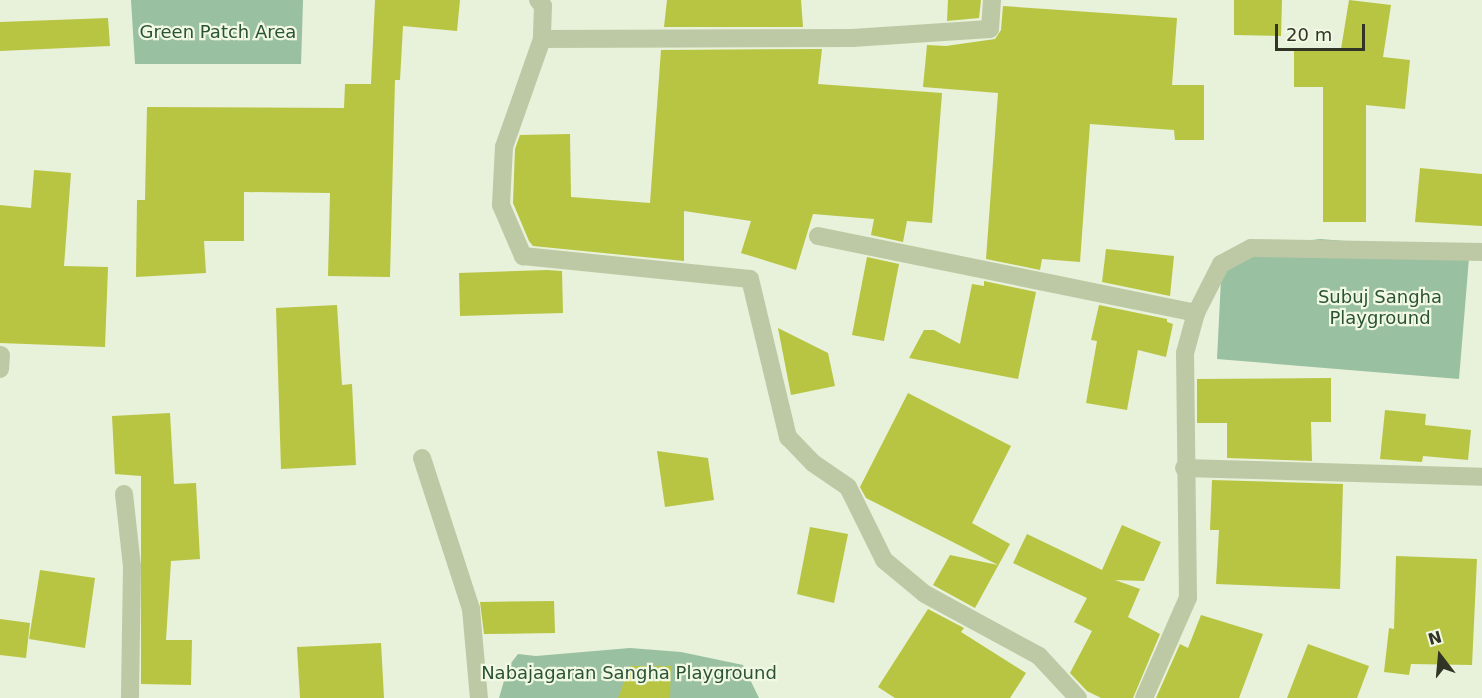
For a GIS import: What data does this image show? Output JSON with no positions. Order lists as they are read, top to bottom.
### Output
{
  "parks": ["Green Patch Area", "Subuj Sangha Playground", "Nabajagaran Sangha Playground"],
  "scale_bar": "20 m",
  "north": "top"
}
